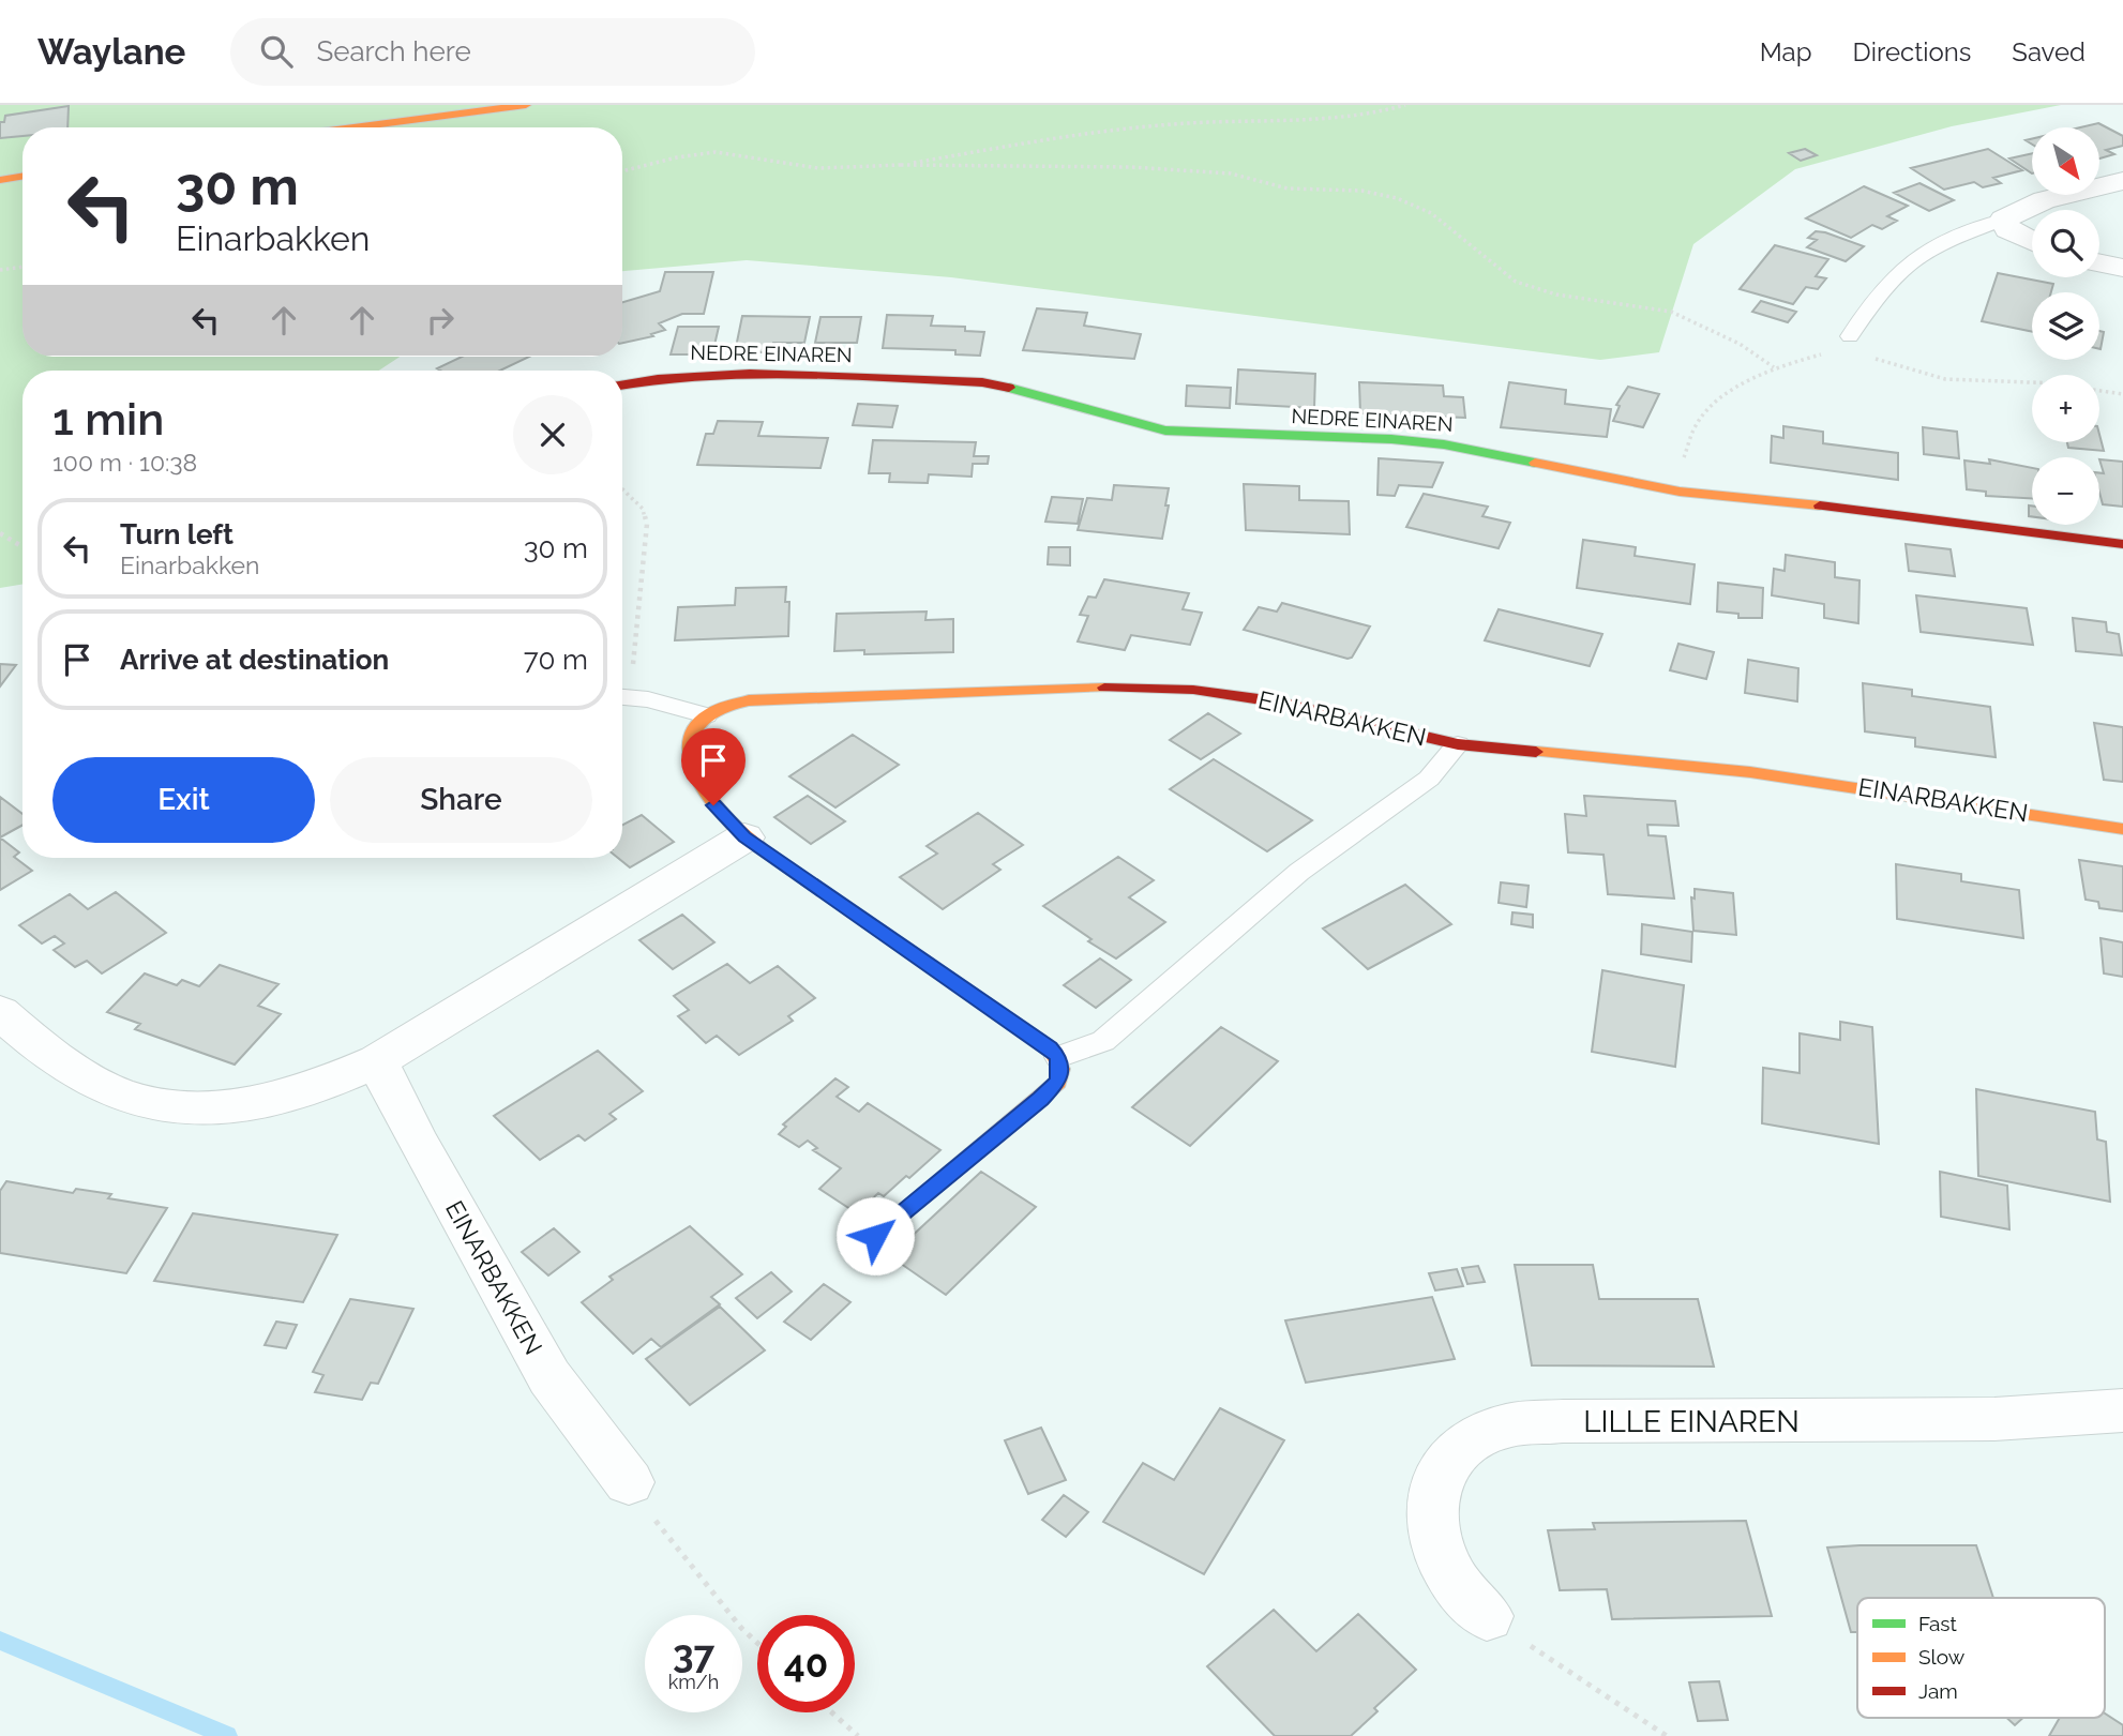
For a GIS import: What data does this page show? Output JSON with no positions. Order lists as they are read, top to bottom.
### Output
{
  "streets": {
    "street": ["NEDRE EINAREN", "EINARBAKKEN", "LILLE EINAREN"]
  },
  "legend": ["Fast", "Slow", "Jam"],
  "north": "bottom right",
  "page": {
    "header": "Waylane",
    "search": "Search here",
    "nav": ["Map", "Directions", "Saved"],
    "map_buttons": ["+", "−"],
    "turn": ["30 m", "Einarbakken"],
    "heading": ["1 min", "100 m · 10:38"],
    "list": [
      {
        "name": "Turn left",
        "note": "Einarbakken",
        "value": "30 m"
      },
      {
        "name": "Arrive at destination",
        "value": "70 m"
      }
    ],
    "buttons": ["Exit", "Share"],
    "speed": "37 km/h",
    "limit": "40"
  }
}
